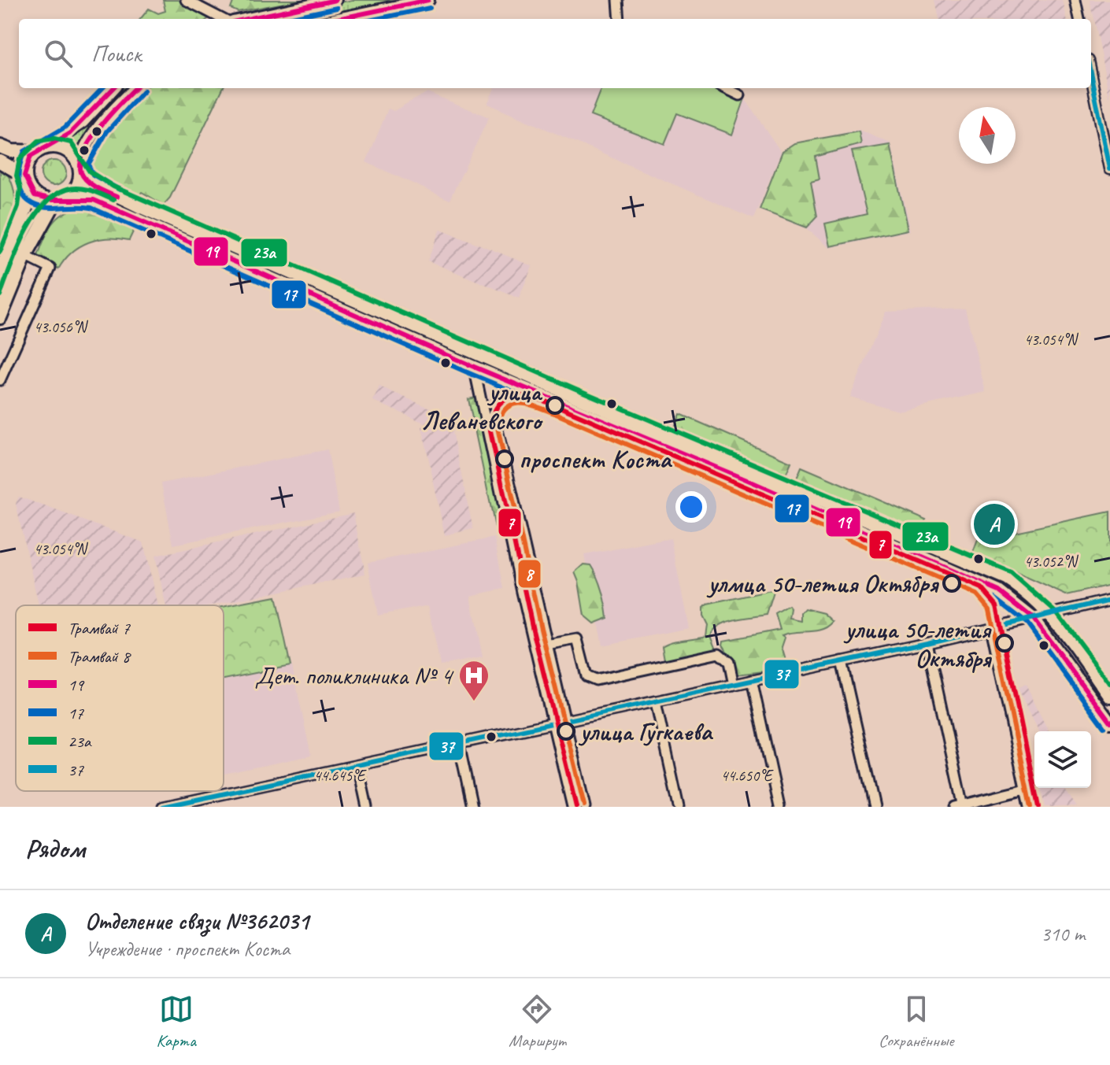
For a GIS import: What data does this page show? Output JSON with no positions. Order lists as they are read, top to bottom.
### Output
{
  "places": {
    "other": [
      "улица Леваневского",
      "проспект Коста",
      "улмца 50-летия Октября",
      "улица 50-летия Октября",
      "улица Гугкаева"
    ],
    "hospital": ["Дет. поликлиника № 4"]
  },
  "lines": [
    "transit line 19",
    "transit line 17",
    "transit line 37",
    "transit line 23a",
    "tram line 7",
    "tram line 8"
  ],
  "legend": [
    "Трамвай 7",
    "Трамвай 8",
    "19",
    "17",
    "23a",
    "37"
  ],
  "north": "top",
  "page": {
    "search": "Поиск",
    "pins": "A",
    "heading": "Рядом",
    "list": [
      {
        "mark": "A",
        "name": "Отделение связи №362031",
        "note": "Учреждение · проспект Коста",
        "value": "310 m"
      }
    ],
    "nav": ["Карта", "Маршрут", "Сохранённые"]
  },
  "coordinates": [
    "43.056°N",
    "43.054°N",
    "43.052°N",
    "44.645°E",
    "44.650°E"
  ]
}
